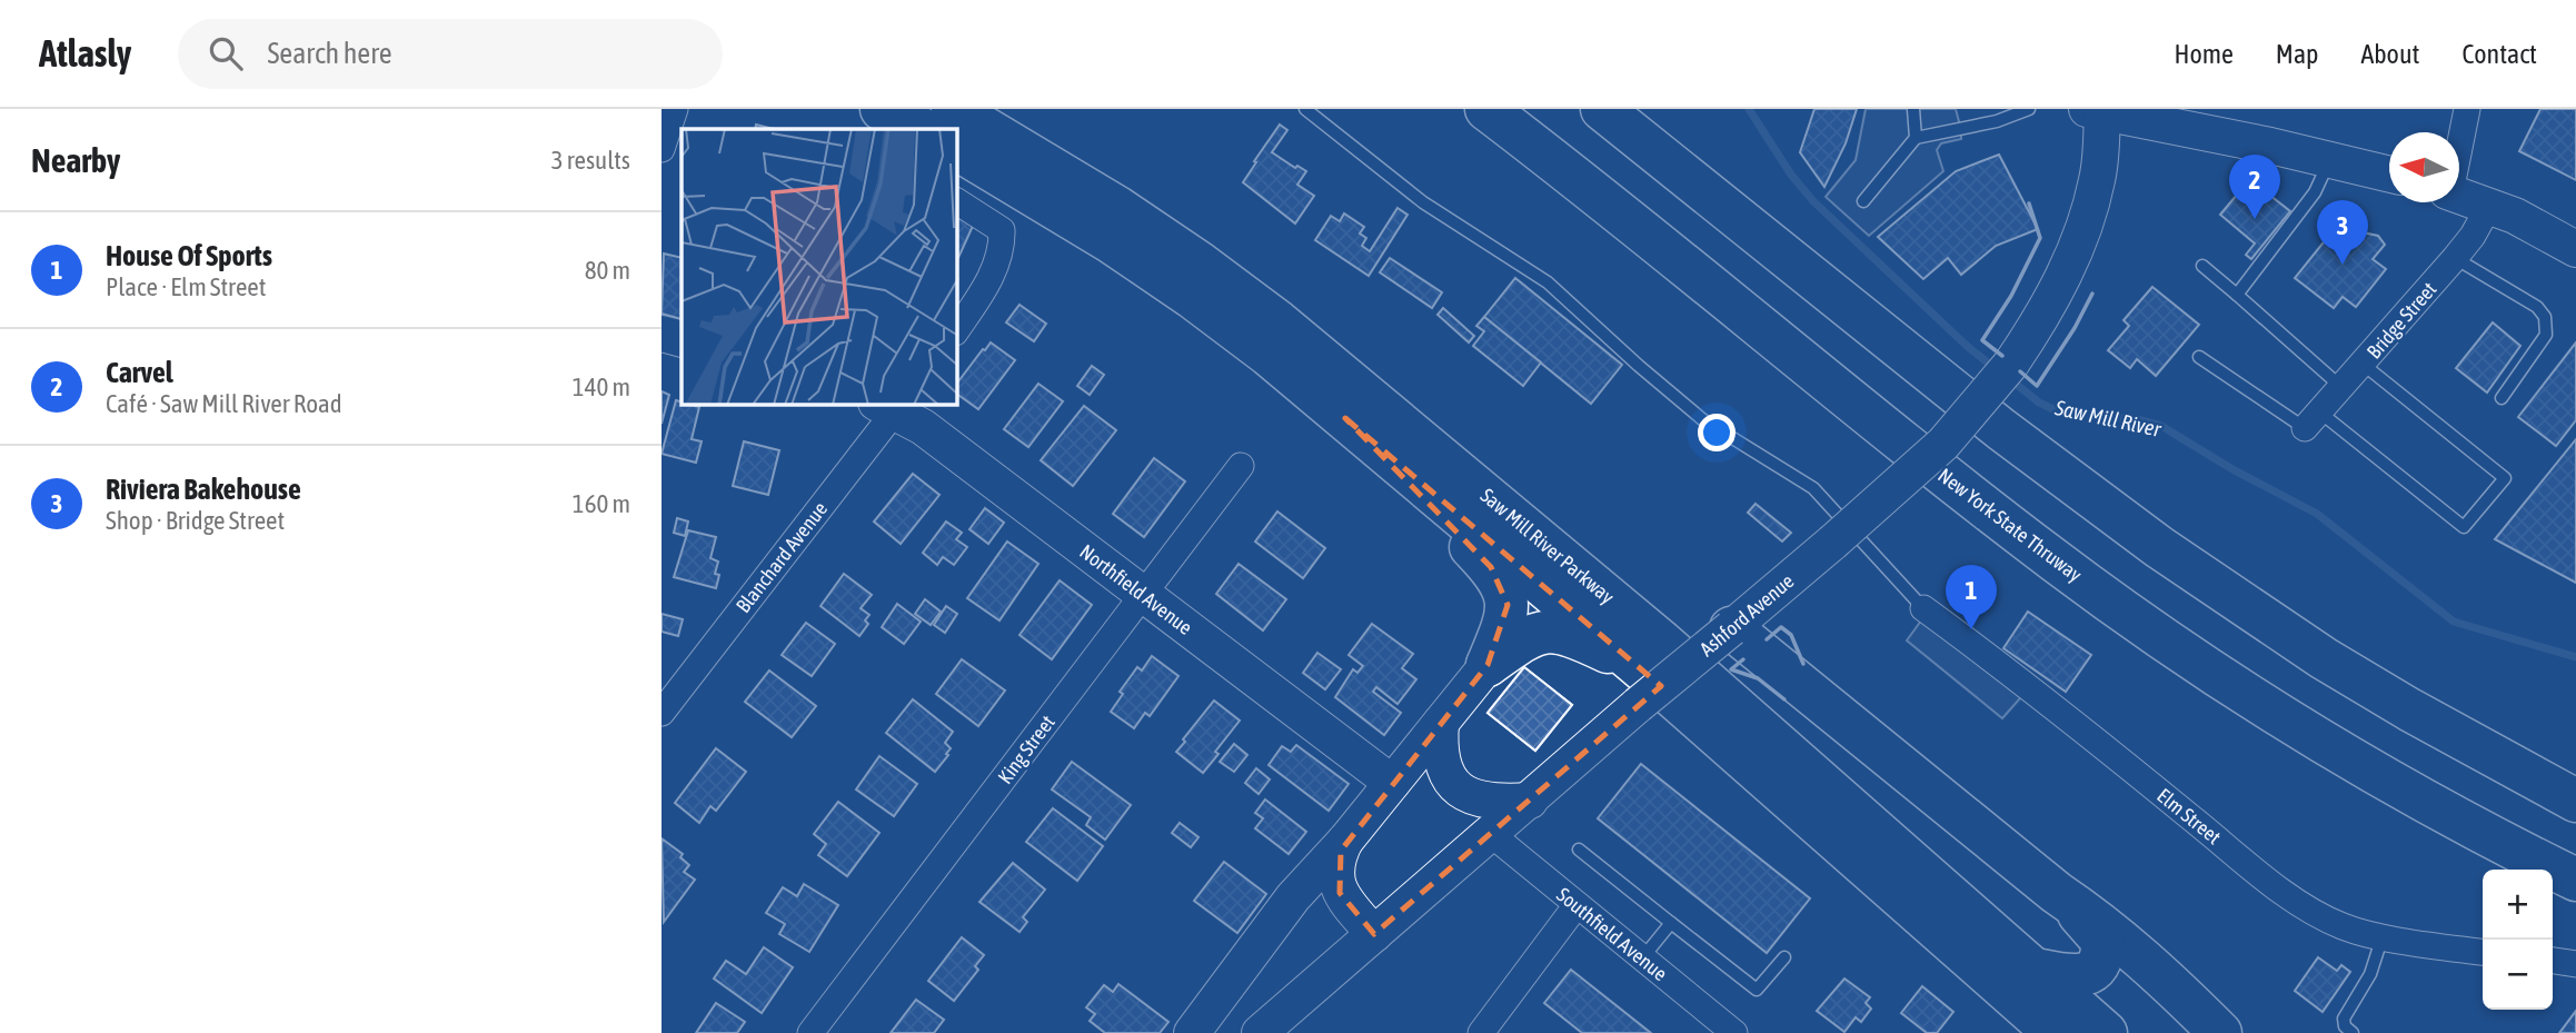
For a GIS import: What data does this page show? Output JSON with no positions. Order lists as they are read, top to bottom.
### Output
{
  "streets": {
    "highway": ["New York State Thruway", "Saw Mill River Parkway"],
    "main road": ["Northfield Avenue", "Ashford Avenue"],
    "street": [
      "Bridge Street",
      "Blanchard Avenue",
      "King Street",
      "Elm Street",
      "Southfield Avenue"
    ]
  },
  "crossings": [
    ["Saw Mill River Parkway", "Ashford Avenue"],
    ["Blanchard Avenue", "Northfield Avenue"],
    ["Northfield Avenue", "King Street"],
    ["Ashford Avenue", "Southfield Avenue"]
  ],
  "water": ["Saw Mill River"],
  "north": "left",
  "page": {
    "header": "Atlasly",
    "search": "Search here",
    "nav": [
      "Home",
      "Map",
      "About",
      "Contact"
    ],
    "heading": ["Nearby", "3 results"],
    "pins": ["2", "3", "1"],
    "list": [
      {
        "mark": "1",
        "name": "House Of Sports",
        "note": "Place · Elm Street",
        "value": "80 m"
      },
      {
        "mark": "2",
        "name": "Carvel",
        "note": "Café · Saw Mill River Road",
        "value": "140 m"
      },
      {
        "mark": "3",
        "name": "Riviera Bakehouse",
        "note": "Shop · Bridge Street",
        "value": "160 m"
      }
    ],
    "map_buttons": ["+", "−"]
  }
}
